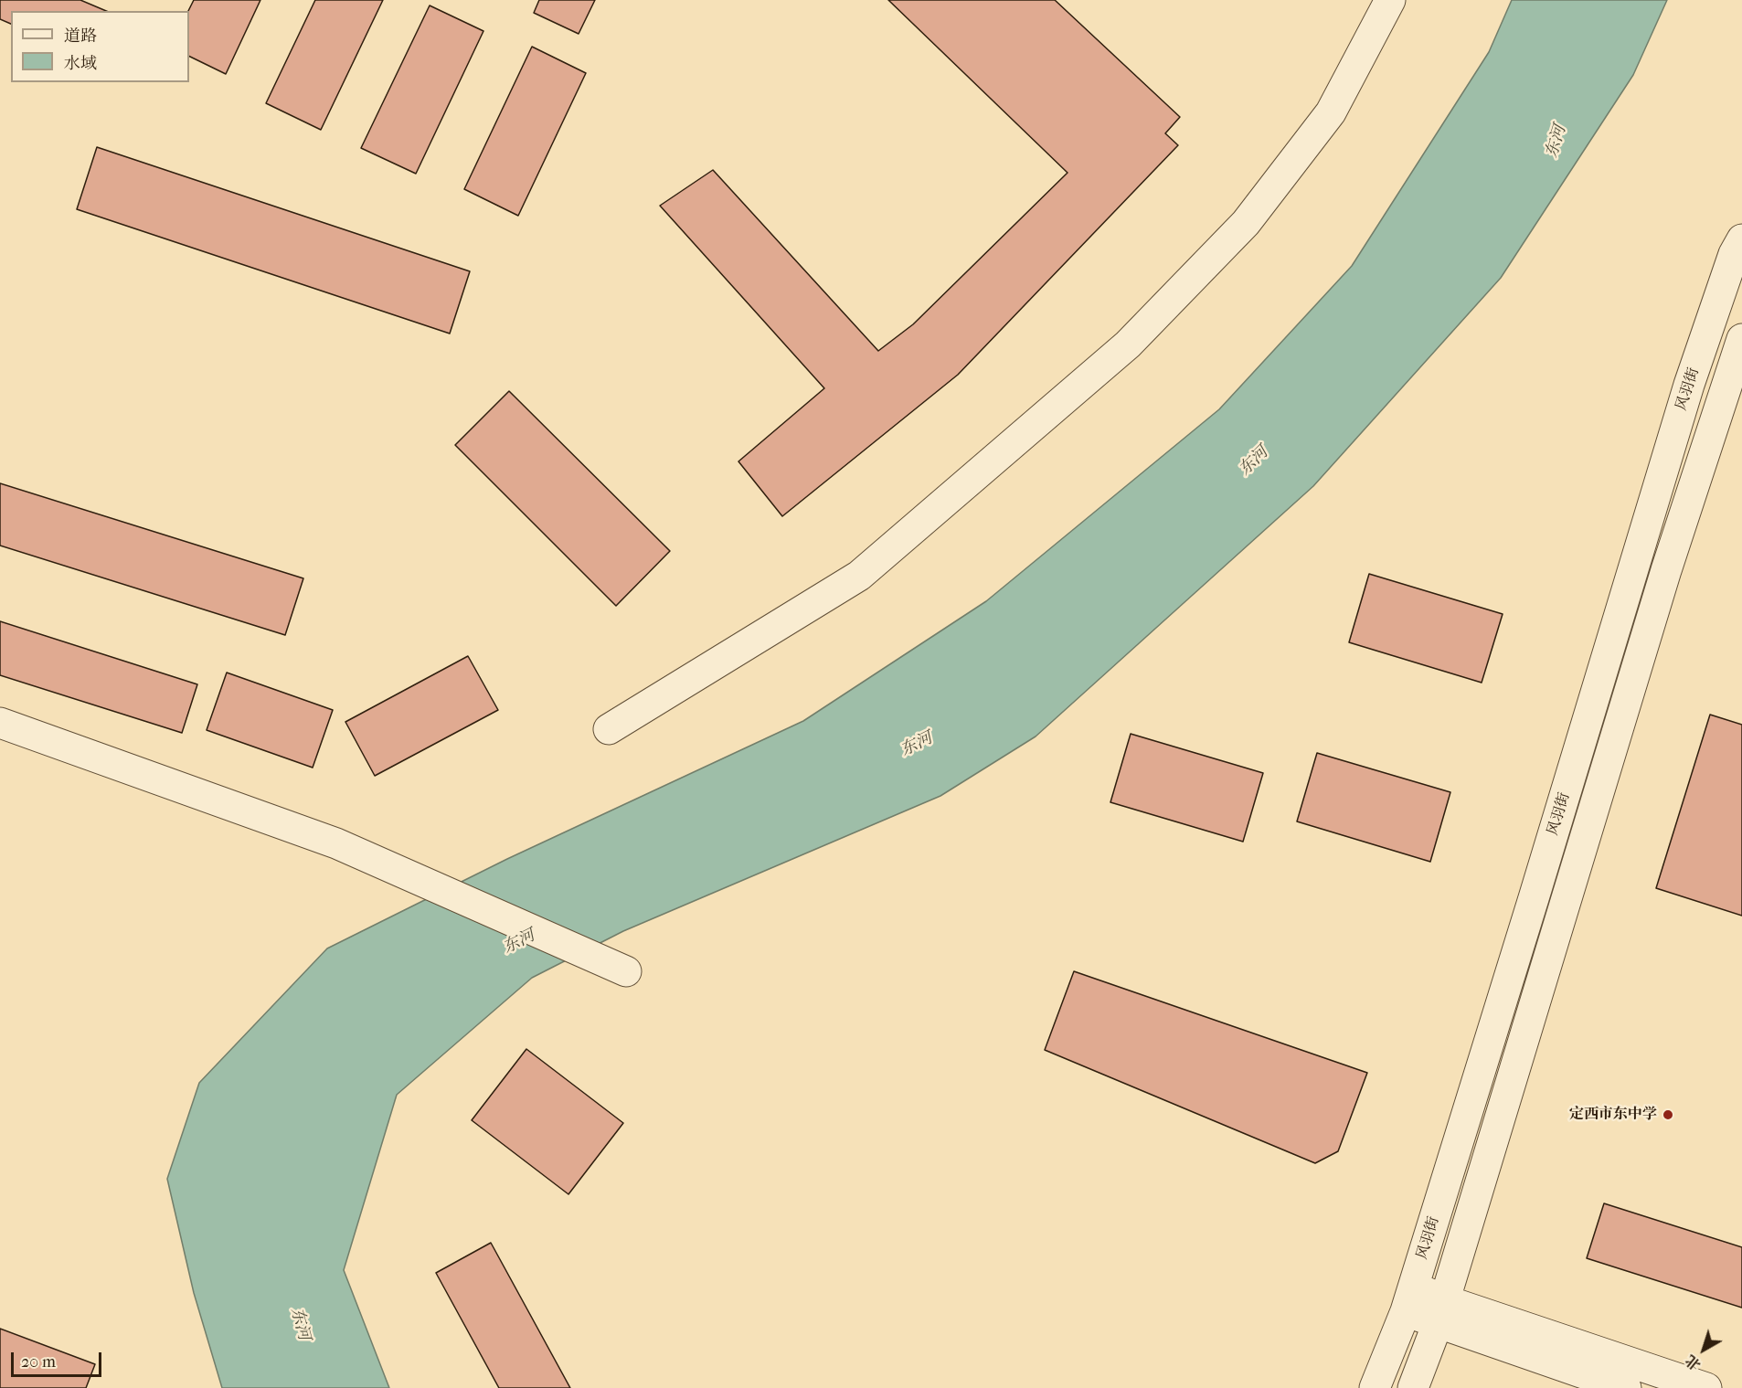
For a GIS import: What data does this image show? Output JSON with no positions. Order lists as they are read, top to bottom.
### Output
{
  "streets": {
    "street": ["风羽街"]
  },
  "water": ["东河"],
  "places": ["定西市东中学"],
  "legend": ["道路", "水域"],
  "scale_bar": "20 m",
  "north": "bottom left"
}
